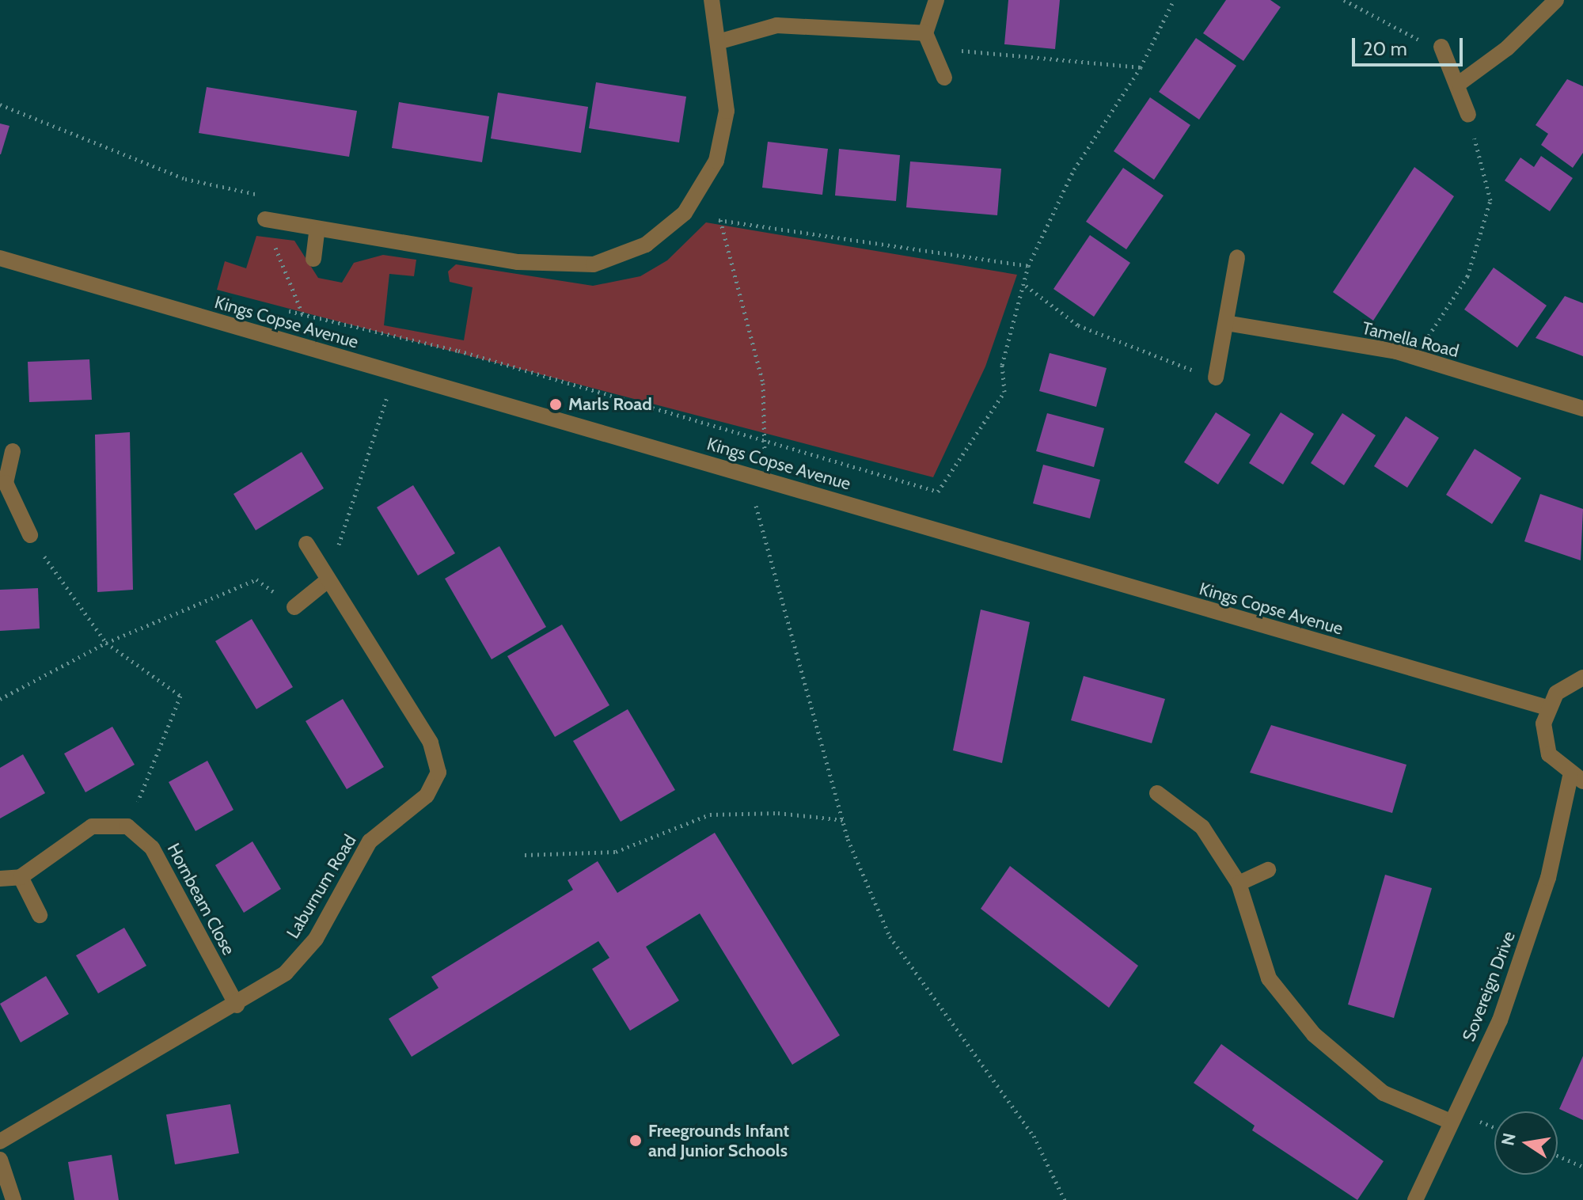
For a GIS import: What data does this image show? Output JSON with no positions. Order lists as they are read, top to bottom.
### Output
{
  "streets": {
    "street": [
      "Kings Copse Avenue",
      "Tamella Road",
      "Laburnum Road",
      "Hornbeam Close",
      "Sovereign Drive"
    ]
  },
  "crossings": [
    ["Laburnum Road", "Hornbeam Close"]
  ],
  "places": ["Marls Road", "Freegrounds Infant and Junior Schools"],
  "scale_bar": "20 m",
  "north": "left"
}
